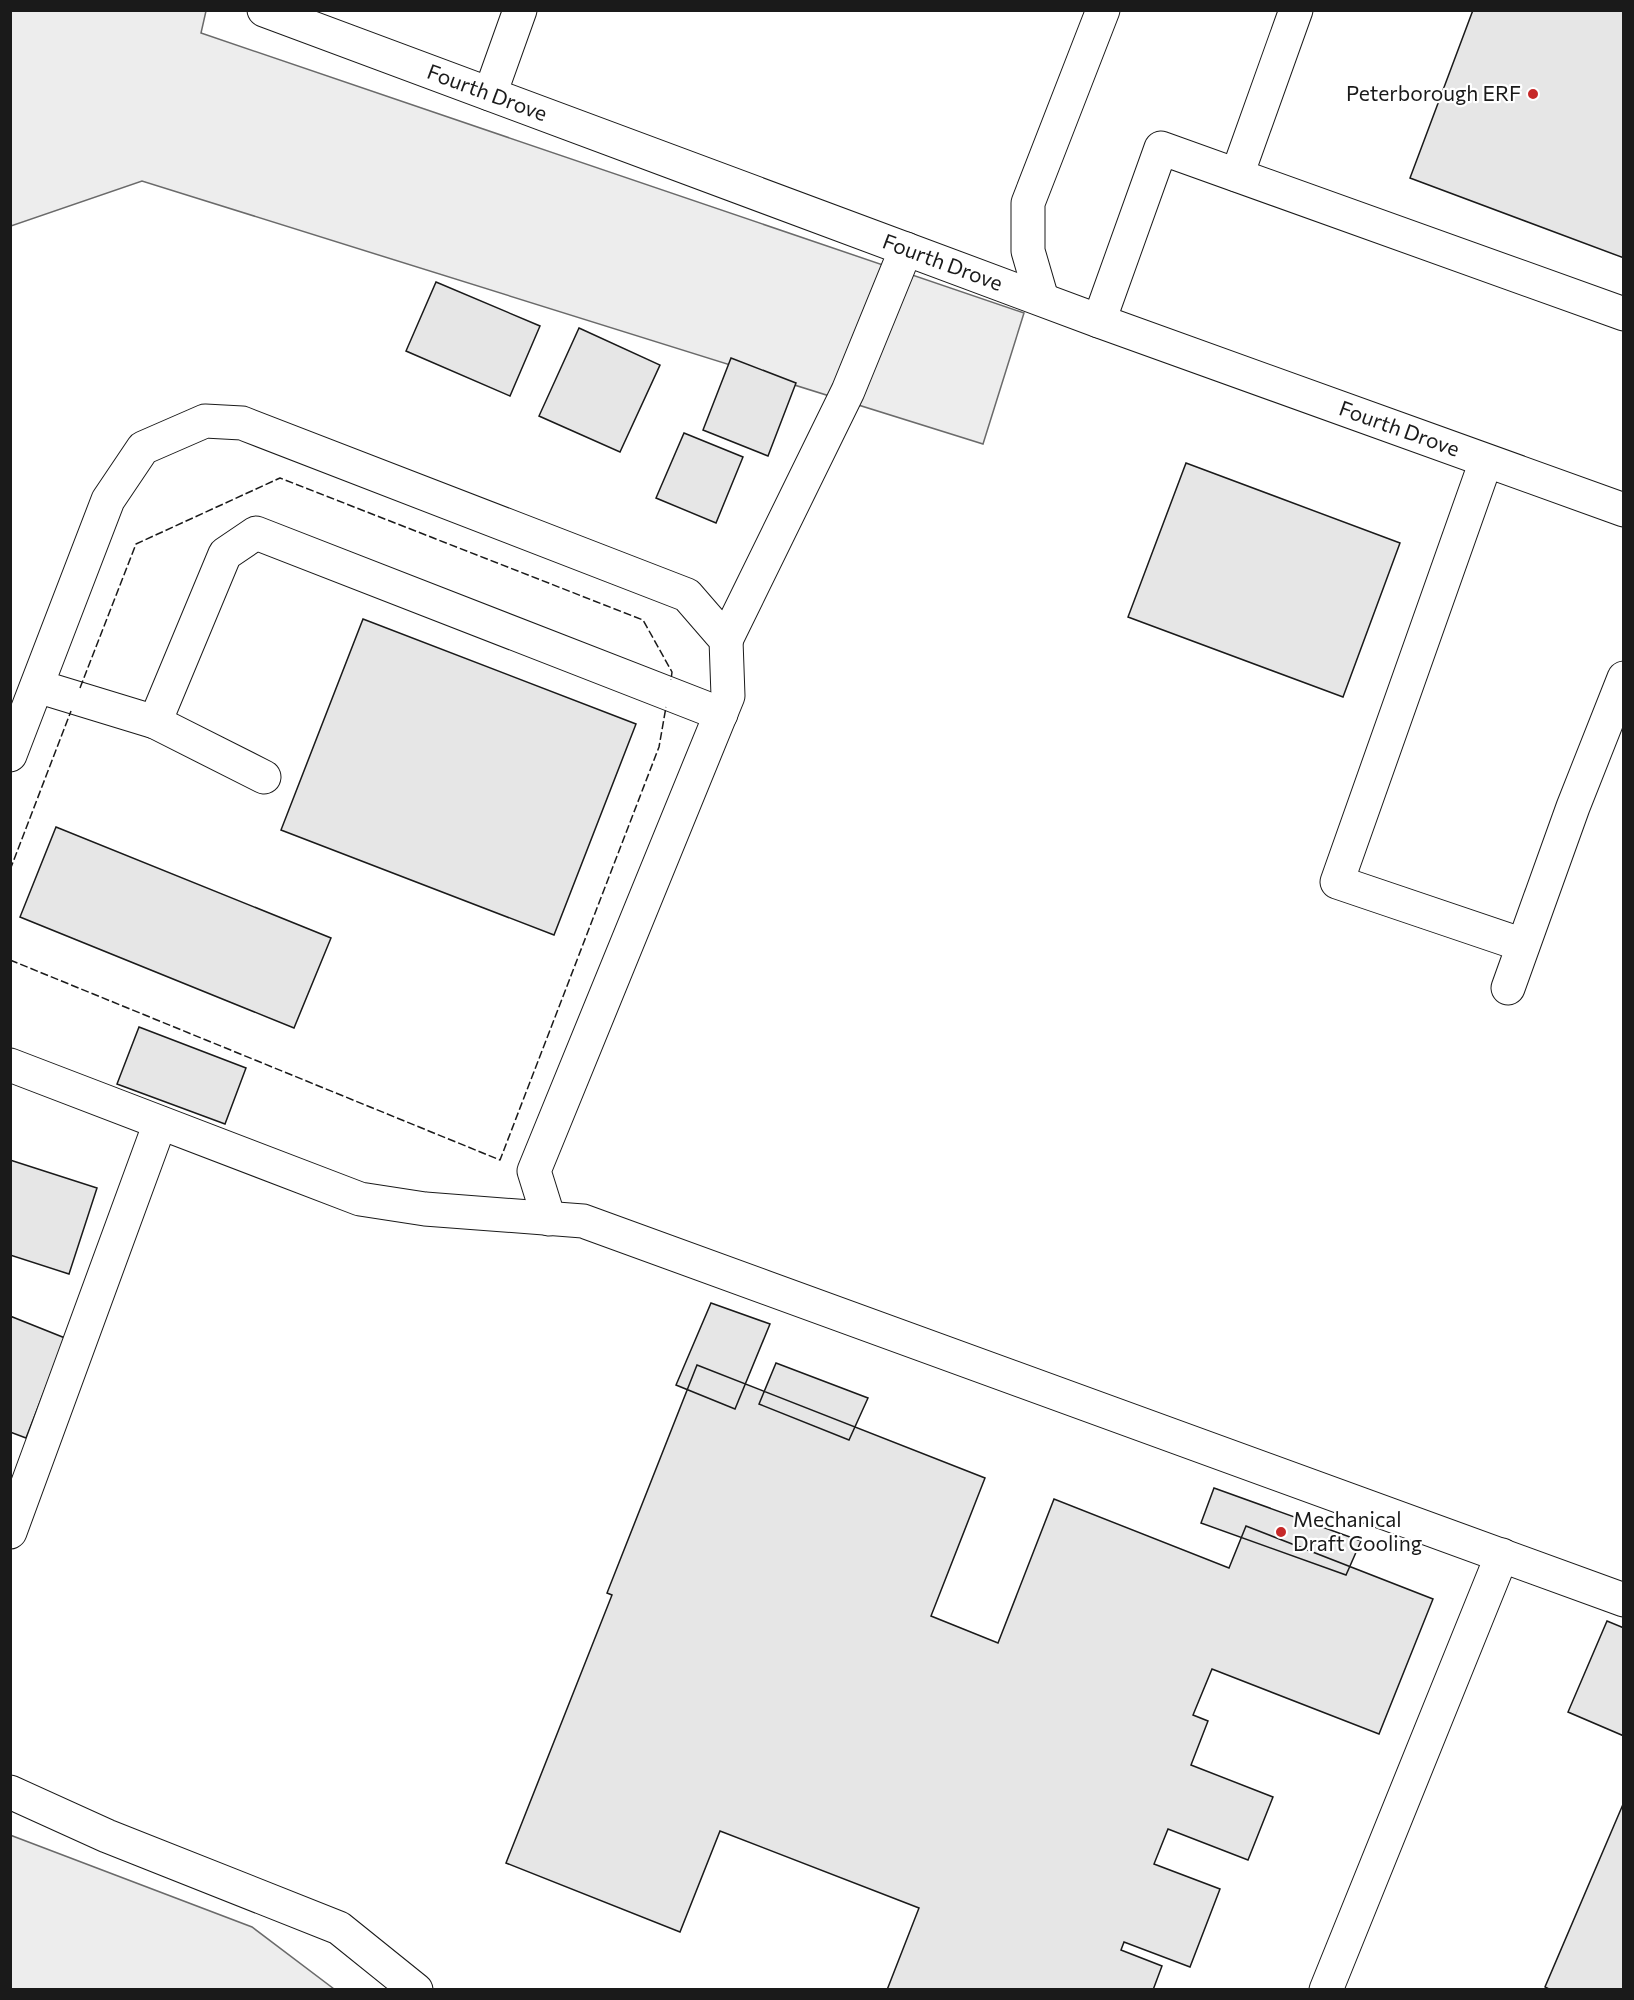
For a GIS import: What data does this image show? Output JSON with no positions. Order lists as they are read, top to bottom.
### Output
{
  "streets": {
    "lane": ["Fourth Drove"]
  },
  "places": ["Peterborough ERF", "Mechanical Draft Cooling"]
}
